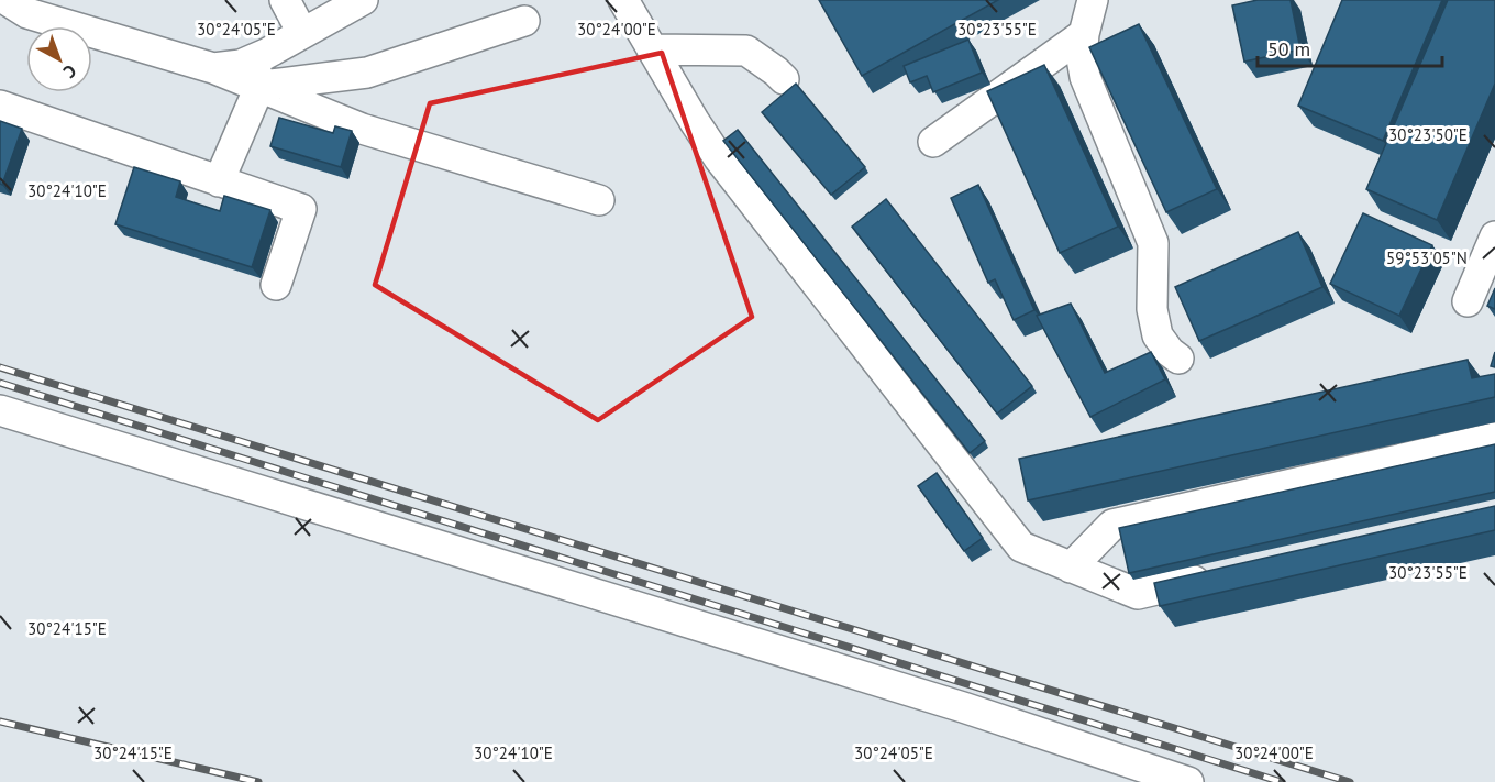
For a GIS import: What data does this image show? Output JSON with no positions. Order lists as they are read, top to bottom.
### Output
{
  "scale_bar": "50 m",
  "north": "bottom right",
  "coordinates": [
    "30°24'05\"E",
    "30°24'00\"E",
    "30°23'55\"E",
    "30°23'50\"E",
    "30°24'10\"E",
    "59°53'05\"N",
    "30°24'15\"E"
  ]
}
